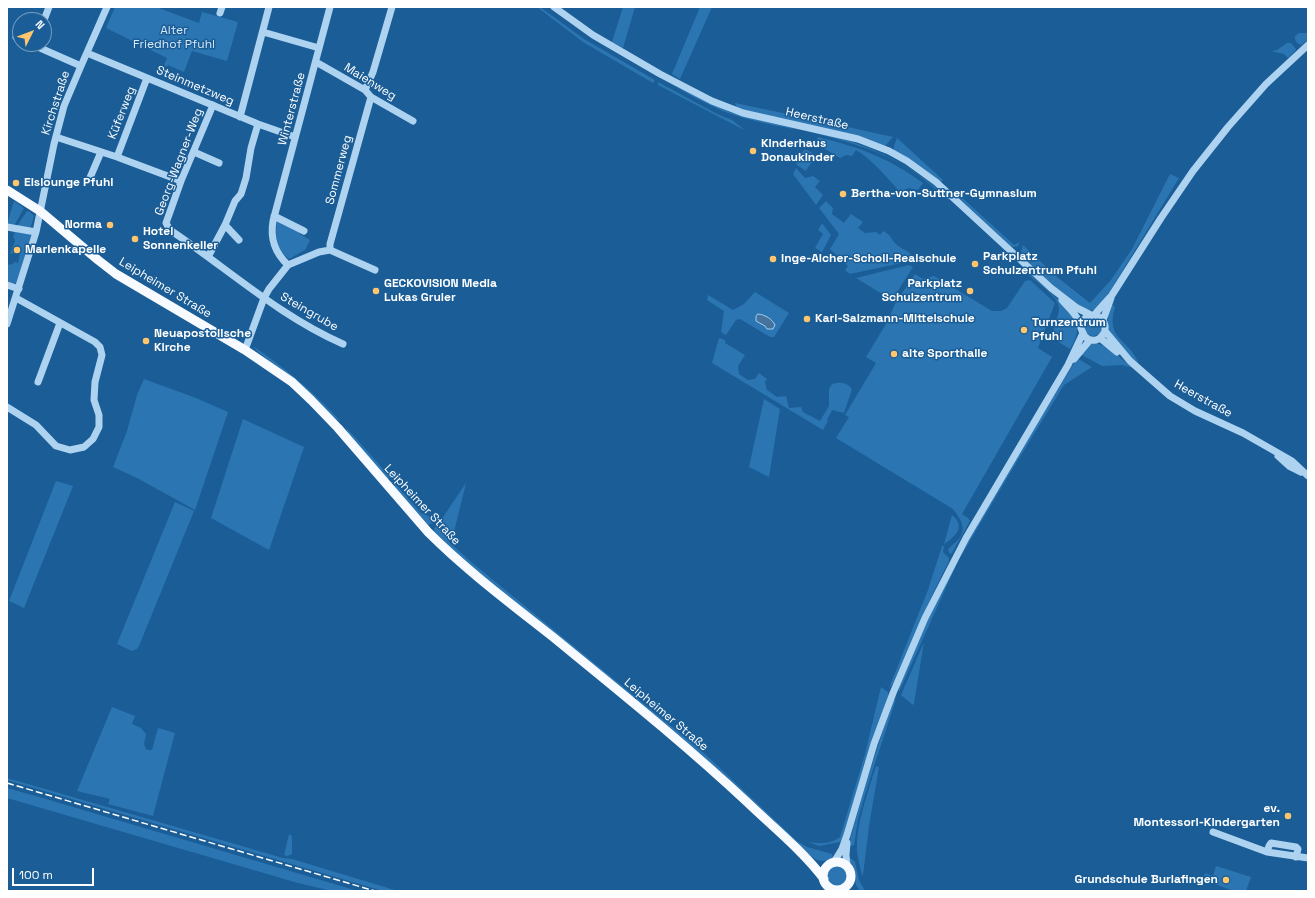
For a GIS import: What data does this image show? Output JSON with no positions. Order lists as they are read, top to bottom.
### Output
{
  "streets": {
    "main road": ["Leipheimer Straße"],
    "street": [
      "Maienweg",
      "Steinmetzweg",
      "Kirchstraße",
      "Winterstraße",
      "Küferweg",
      "Heerstraße",
      "Georg-Wagner-Weg",
      "Sommerweg",
      "Steingrube"
    ]
  },
  "crossings": [
    ["Maienweg", "Winterstraße"],
    ["Maienweg", "Sommerweg"],
    ["Steinmetzweg", "Kirchstraße"],
    ["Steinmetzweg", "Winterstraße"],
    ["Steinmetzweg", "Küferweg"],
    ["Steinmetzweg", "Georg-Wagner-Weg"],
    ["Kirchstraße", "Leipheimer Straße"],
    ["Georg-Wagner-Weg", "Steingrube"]
  ],
  "parks": ["Alter Friedhof Pfuhl"],
  "places": [
    "Kinderhaus Donaukinder",
    "Eislounge Pfuhl",
    "Bertha-von-Suttner-Gymnasium",
    "Norma",
    "Hotel Sonnenkeller",
    "Marienkapelle",
    "Inge-Aicher-Scholl-Realschule",
    "Parkplatz Schulzentrum Pfuhl",
    "GECKOVISION Media Lukas Gruler",
    "Parkplatz Schulzentrum",
    "Karl-Salzmann-Mittelschule",
    "Turnzentrum Pfuhl",
    "Neuapostolische Kirche",
    "alte Sporthalle",
    "ev. Montessori-Kindergarten",
    "Grundschule Burlafingen"
  ],
  "scale_bar": "100 m",
  "north": "top right"
}
